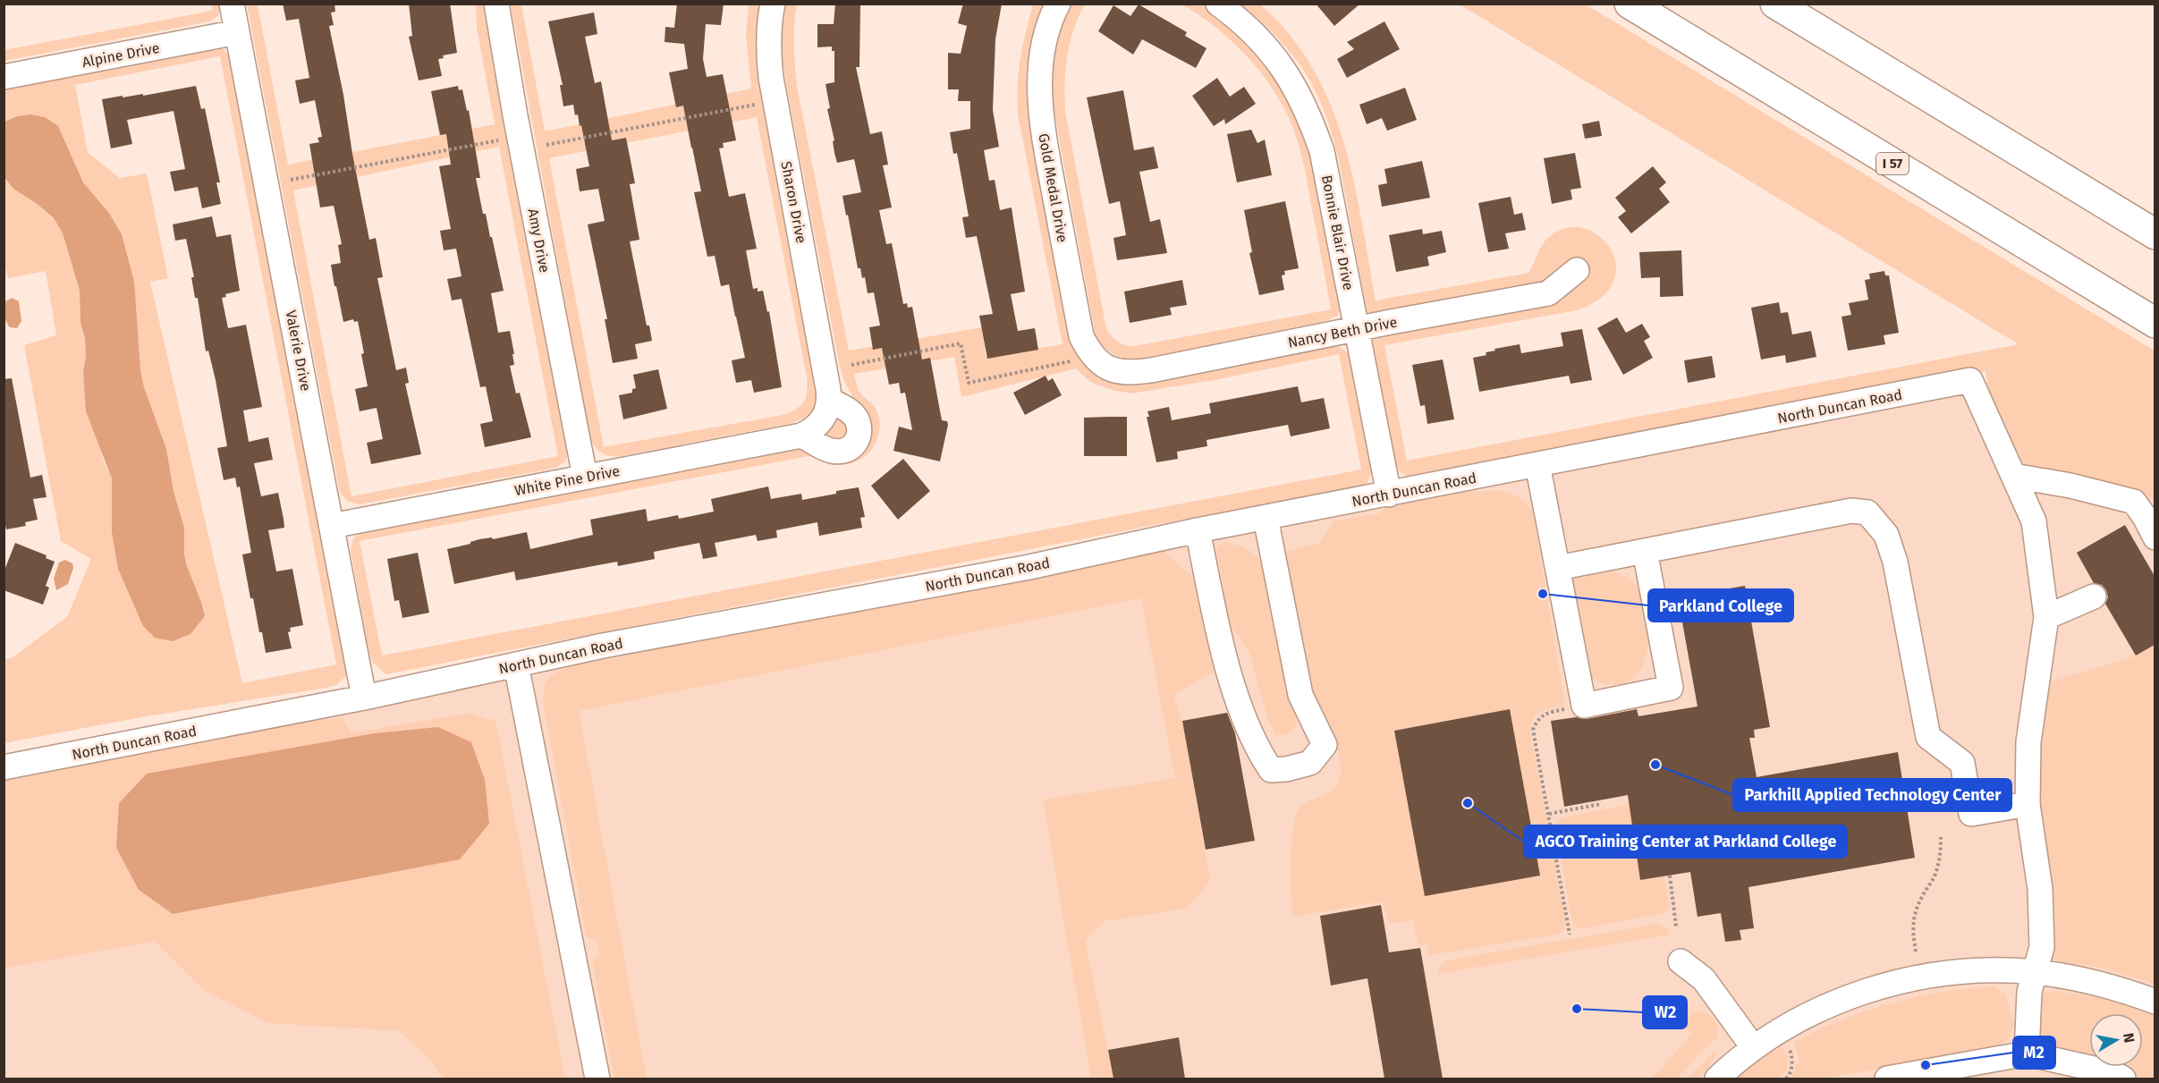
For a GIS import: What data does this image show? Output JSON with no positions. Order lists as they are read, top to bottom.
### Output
{
  "streets": {
    "highway": ["I 57"],
    "street": [
      "Alpine Drive",
      "Gold Medal Drive",
      "Sharon Drive",
      "Bonnie Blair Drive",
      "Amy Drive",
      "Nancy Beth Drive",
      "Valerie Drive",
      "North Duncan Road",
      "White Pine Drive"
    ]
  },
  "crossings": [
    ["Alpine Drive", "Valerie Drive"],
    ["Gold Medal Drive", "Nancy Beth Drive"],
    ["Sharon Drive", "White Pine Drive"],
    ["Bonnie Blair Drive", "Nancy Beth Drive"],
    ["Bonnie Blair Drive", "North Duncan Road"],
    ["Amy Drive", "White Pine Drive"],
    ["Valerie Drive", "North Duncan Road"],
    ["Valerie Drive", "White Pine Drive"]
  ],
  "places": [
    "Parkland College",
    "Parkhill Applied Technology Center",
    "AGCO Training Center at Parkland College",
    "W2",
    "M2"
  ],
  "north": "right"
}
